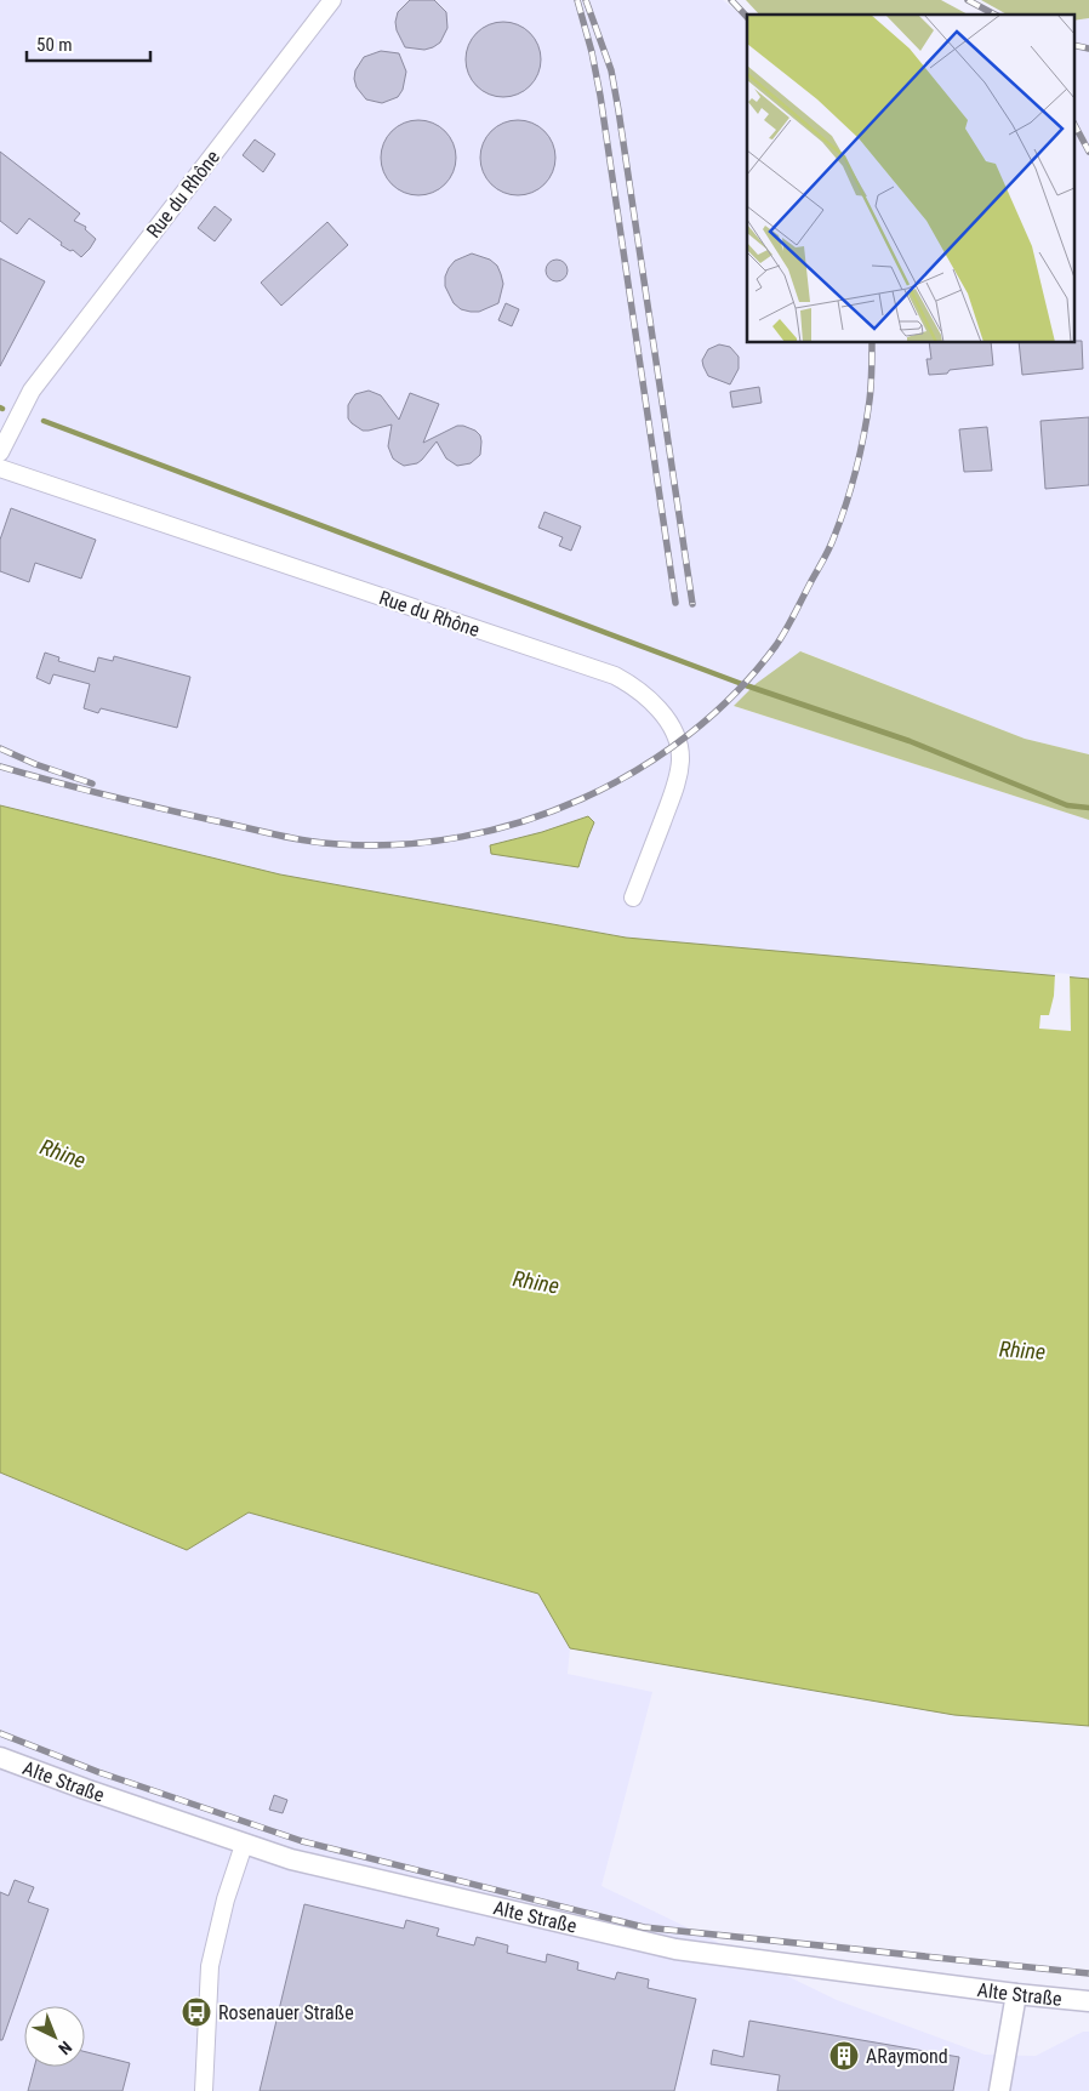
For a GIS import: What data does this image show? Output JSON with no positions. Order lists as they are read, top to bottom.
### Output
{
  "streets": {
    "street": ["Rue du Rhône", "Alte Straße"]
  },
  "water": ["Rhine"],
  "places": {
    "bus stop": ["Rosenauer Straße"],
    "building": ["ARaymond"]
  },
  "scale_bar": "50 m",
  "north": "bottom right"
}
